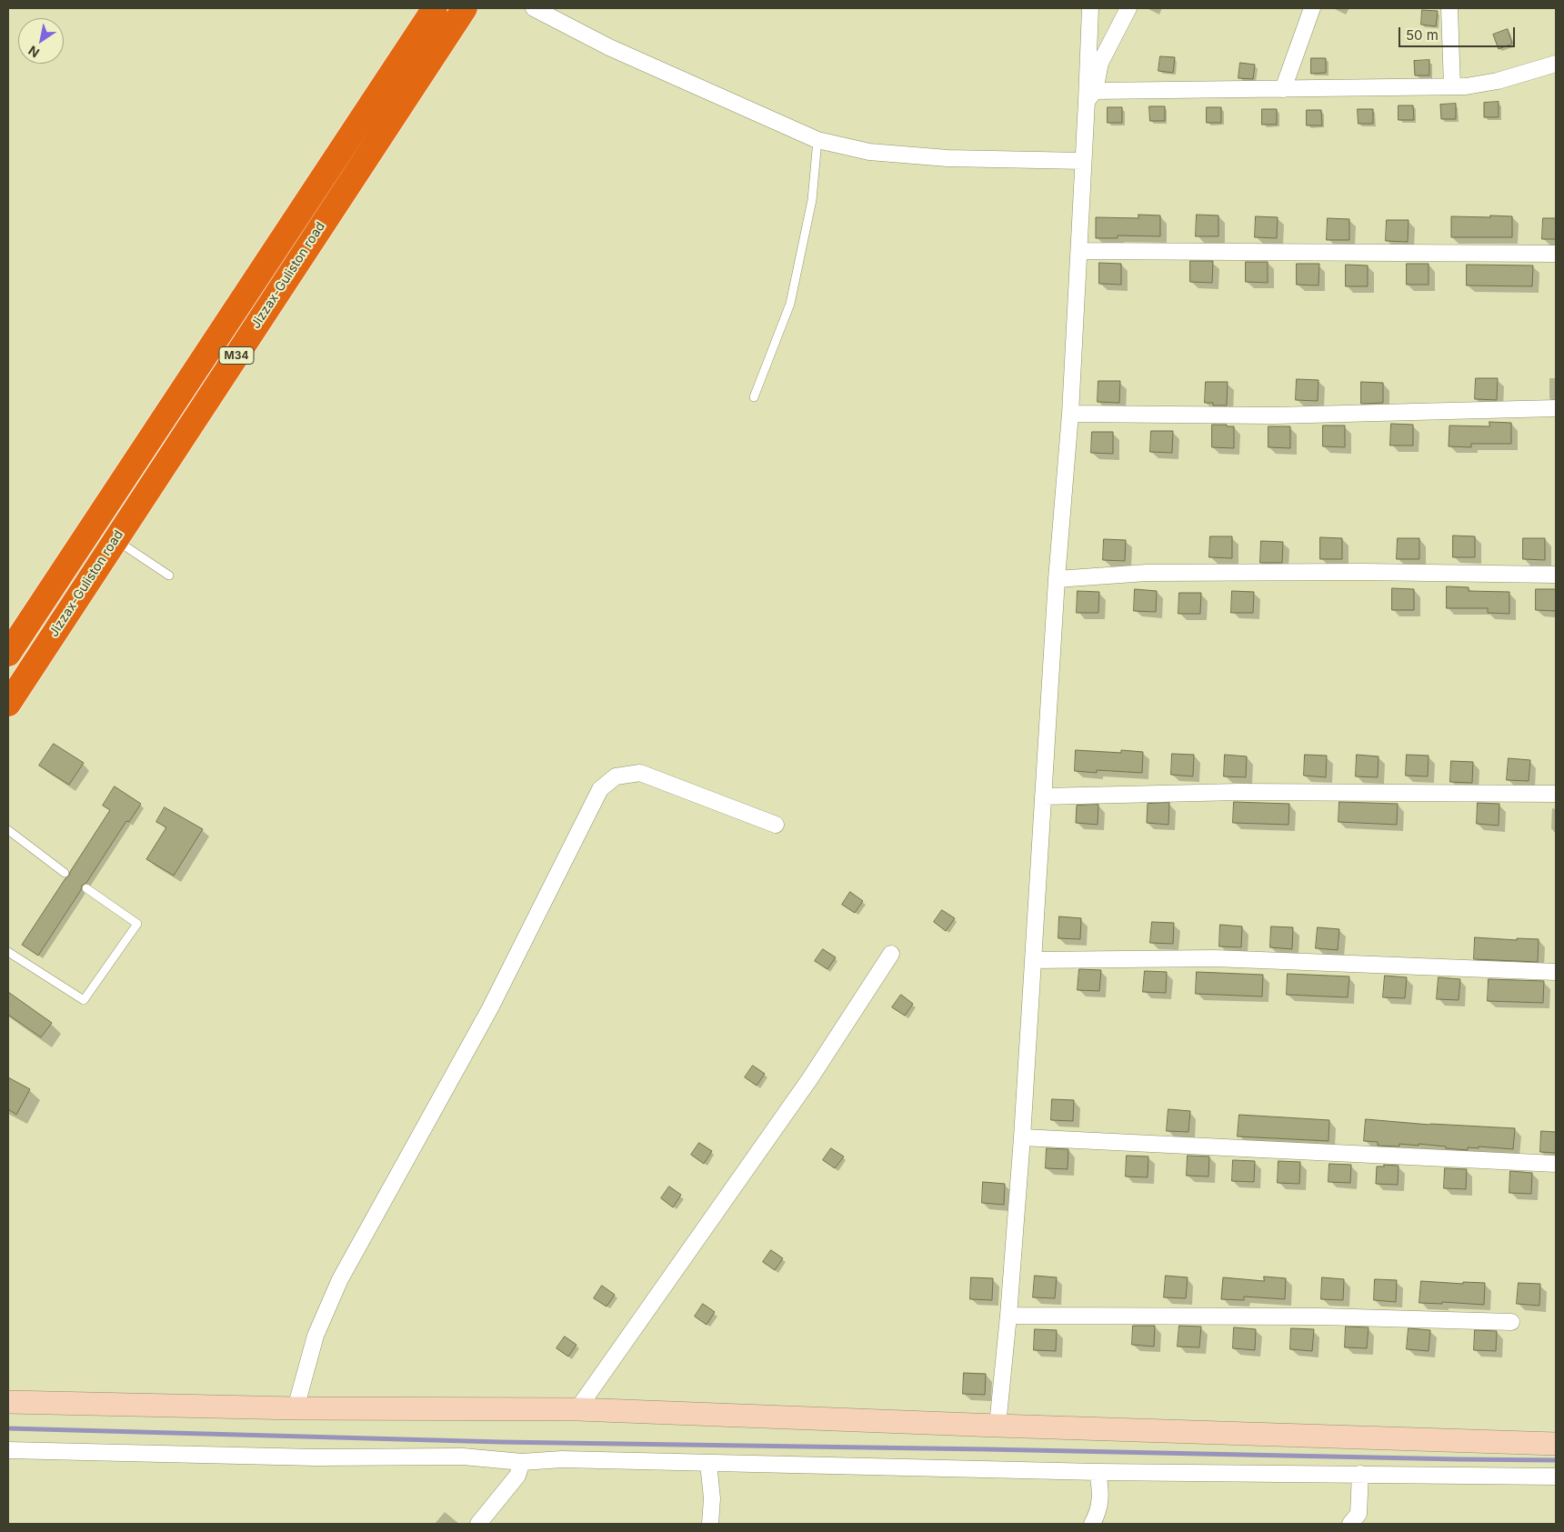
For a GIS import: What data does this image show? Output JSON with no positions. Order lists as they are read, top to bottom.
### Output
{
  "streets": {
    "highway": ["Jizzax-Guliston road", "M34"]
  },
  "scale_bar": "50 m",
  "north": "bottom left"
}
